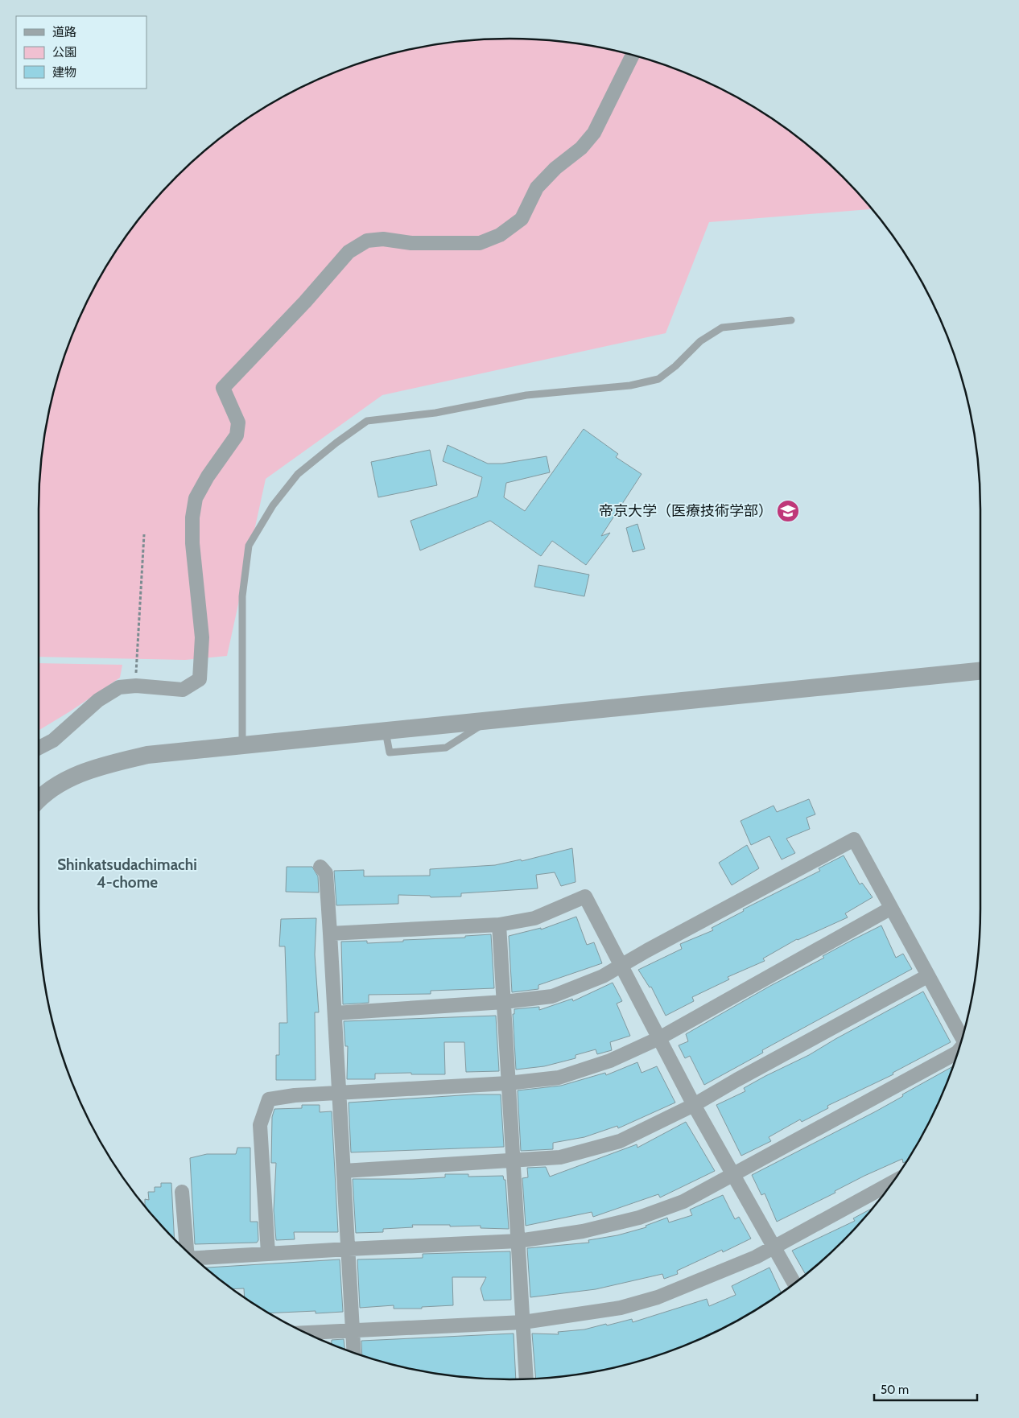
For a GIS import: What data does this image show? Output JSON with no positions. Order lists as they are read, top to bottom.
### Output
{
  "districts": ["Shinkatsudachimachi 4-chome"],
  "places": {
    "school or university": ["帝京大学（医療技術学部）"]
  },
  "legend": ["道路", "公園", "建物"],
  "scale_bar": "50 m"
}
